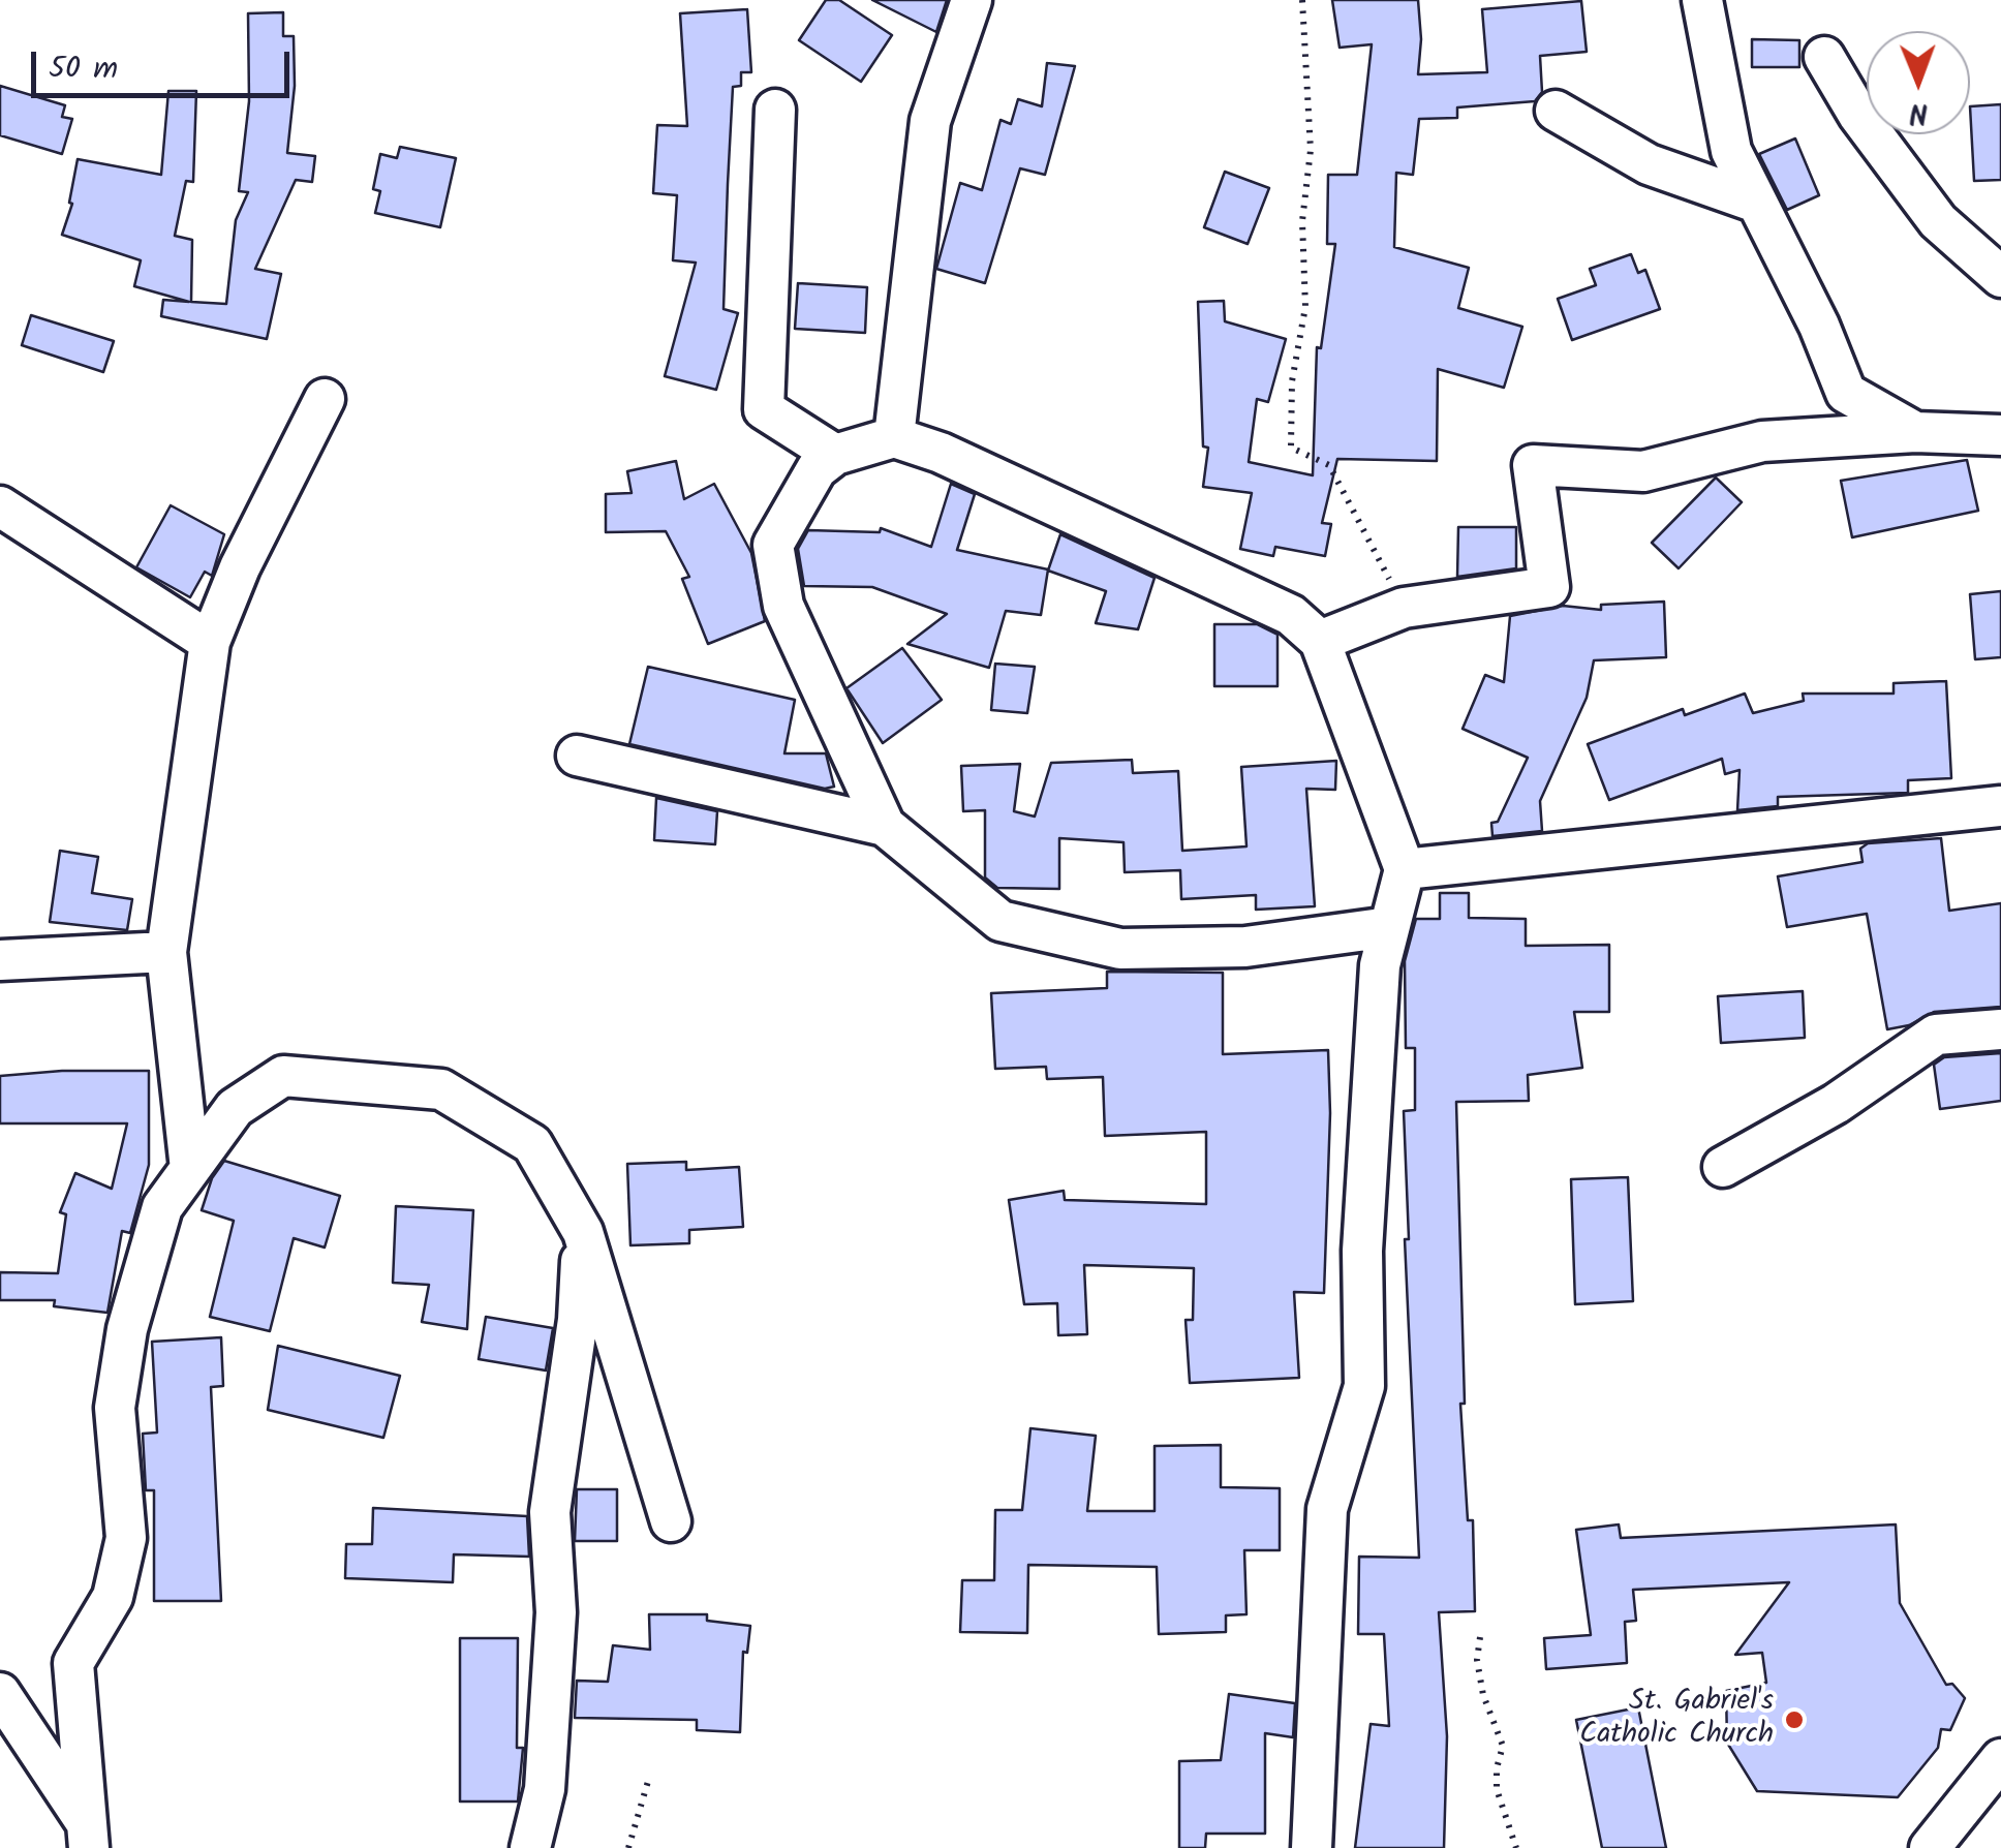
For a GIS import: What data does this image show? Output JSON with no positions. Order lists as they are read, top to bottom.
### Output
{
  "places": ["St. Gabriel's Catholic Church"],
  "scale_bar": "50 m",
  "north": "bottom"
}
